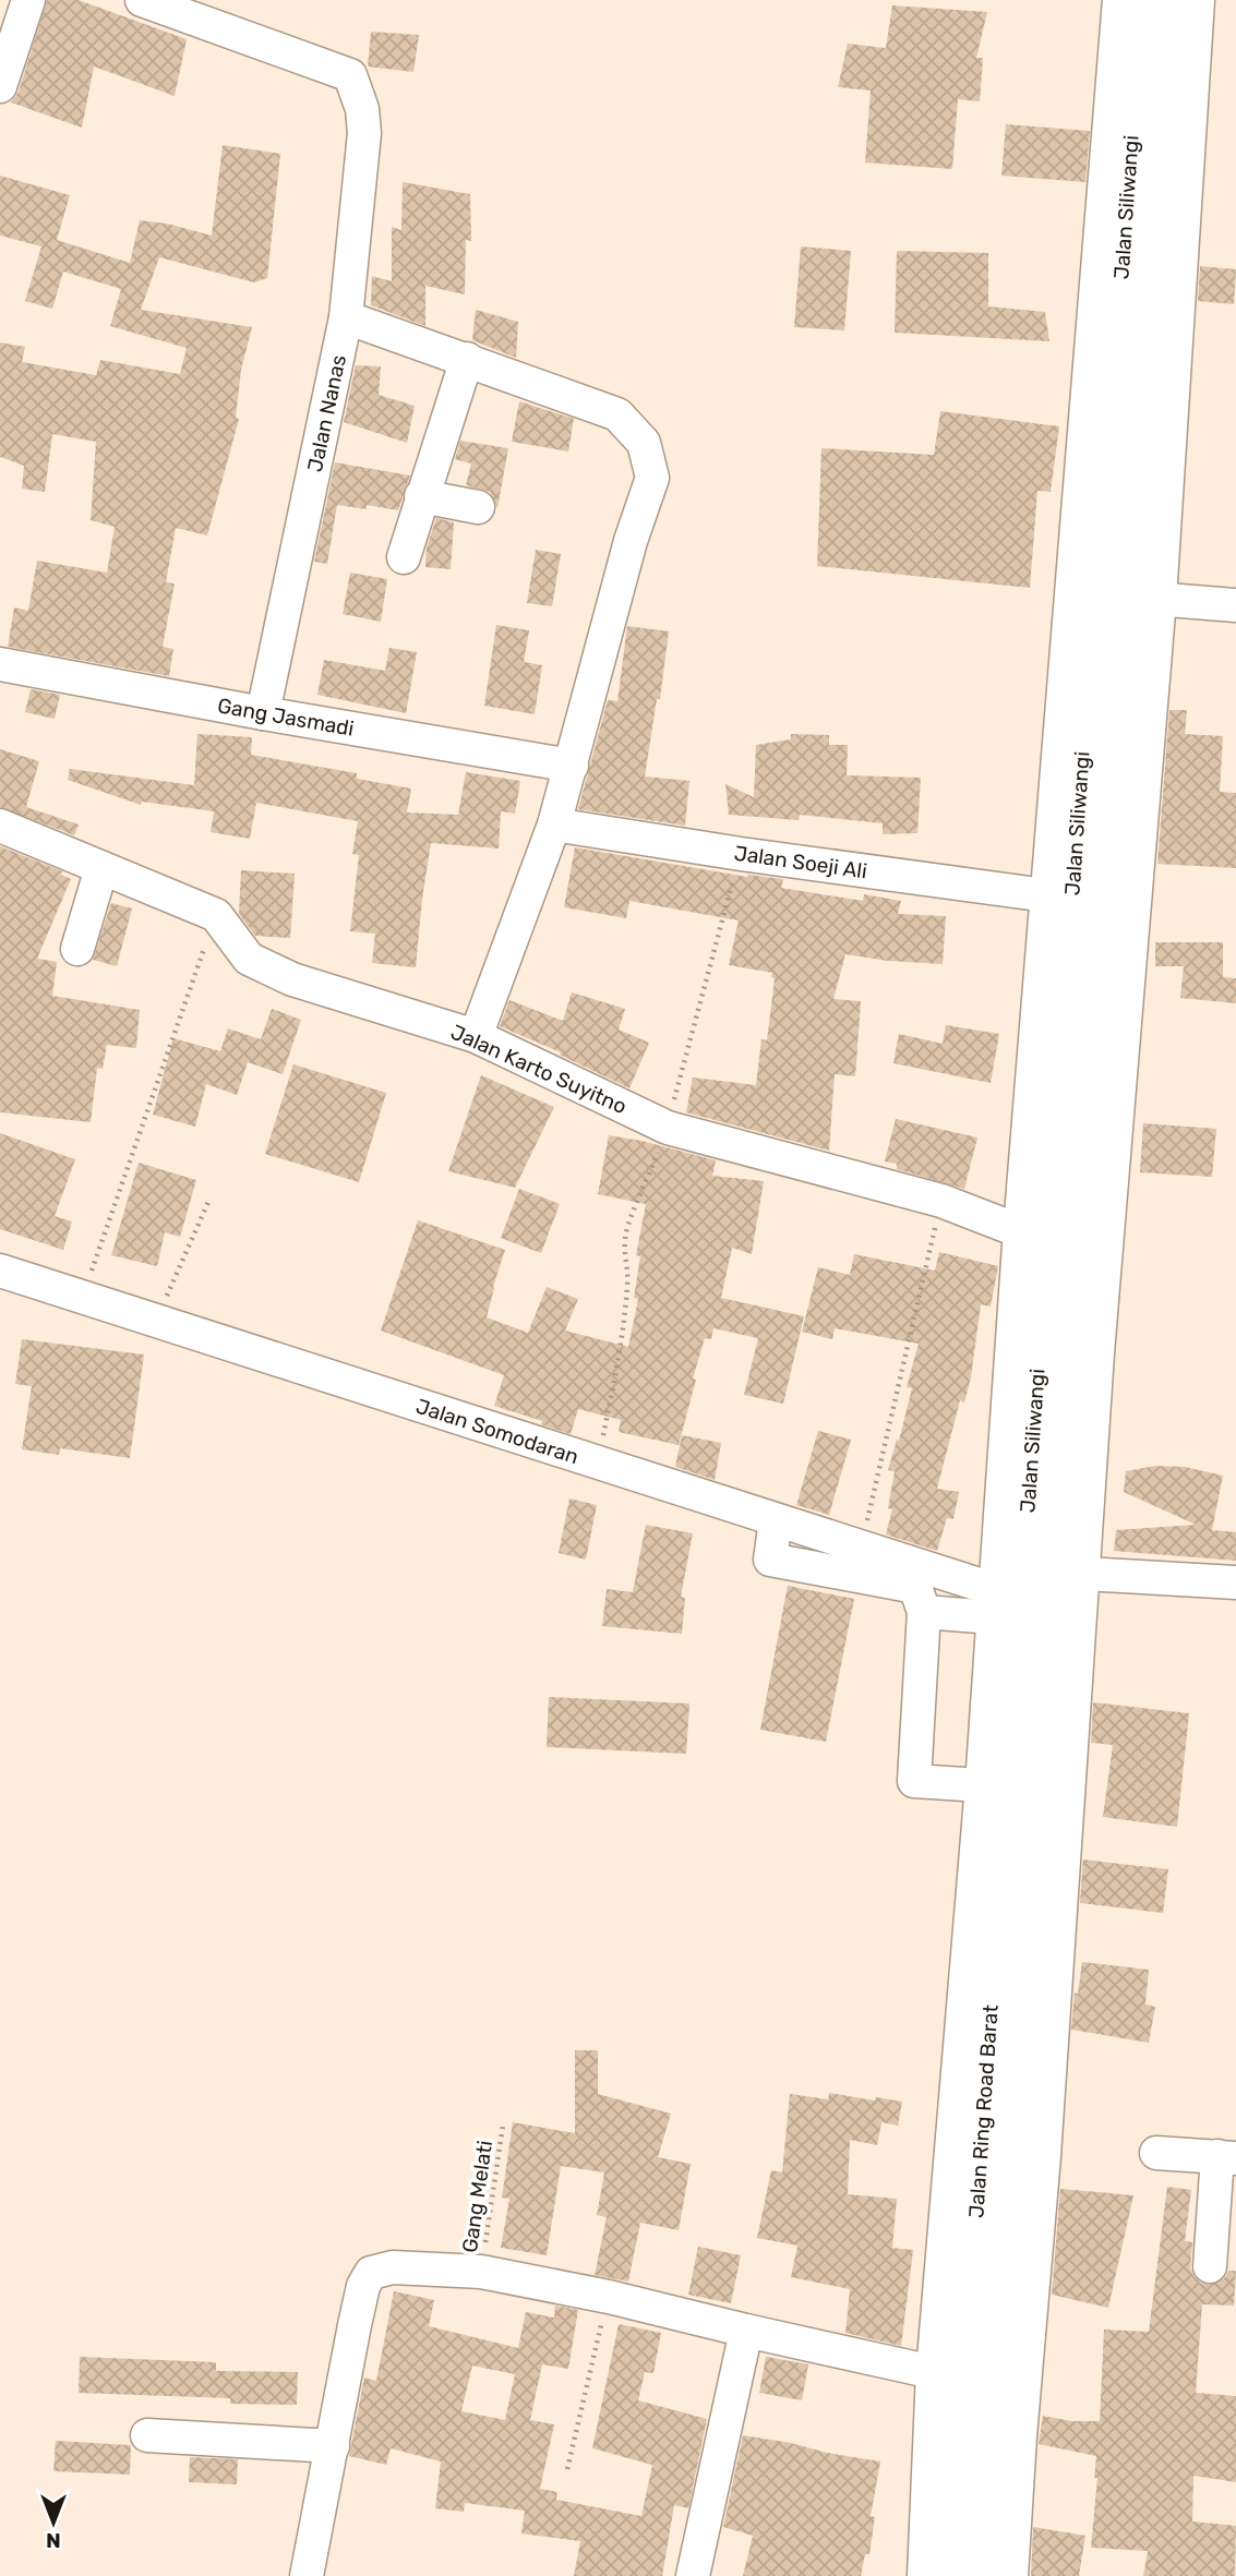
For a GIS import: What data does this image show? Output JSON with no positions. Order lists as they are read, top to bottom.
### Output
{
  "streets": {
    "highway": ["Jalan Siliwangi", "Jalan Ring Road Barat"],
    "street": [
      "Jalan Nanas",
      "Gang Jasmadi",
      "Jalan Soeji Ali",
      "Jalan Karto Suyitno",
      "Jalan Somodaran"
    ],
    "path": ["Gang Melati"]
  },
  "crossings": [
    ["Jalan Siliwangi", "Jalan Somodaran"],
    ["Jalan Siliwangi", "Jalan Ring Road Barat"],
    ["Jalan Nanas", "Gang Jasmadi"],
    ["Jalan Somodaran", "Jalan Ring Road Barat"]
  ],
  "north": "bottom"
}
